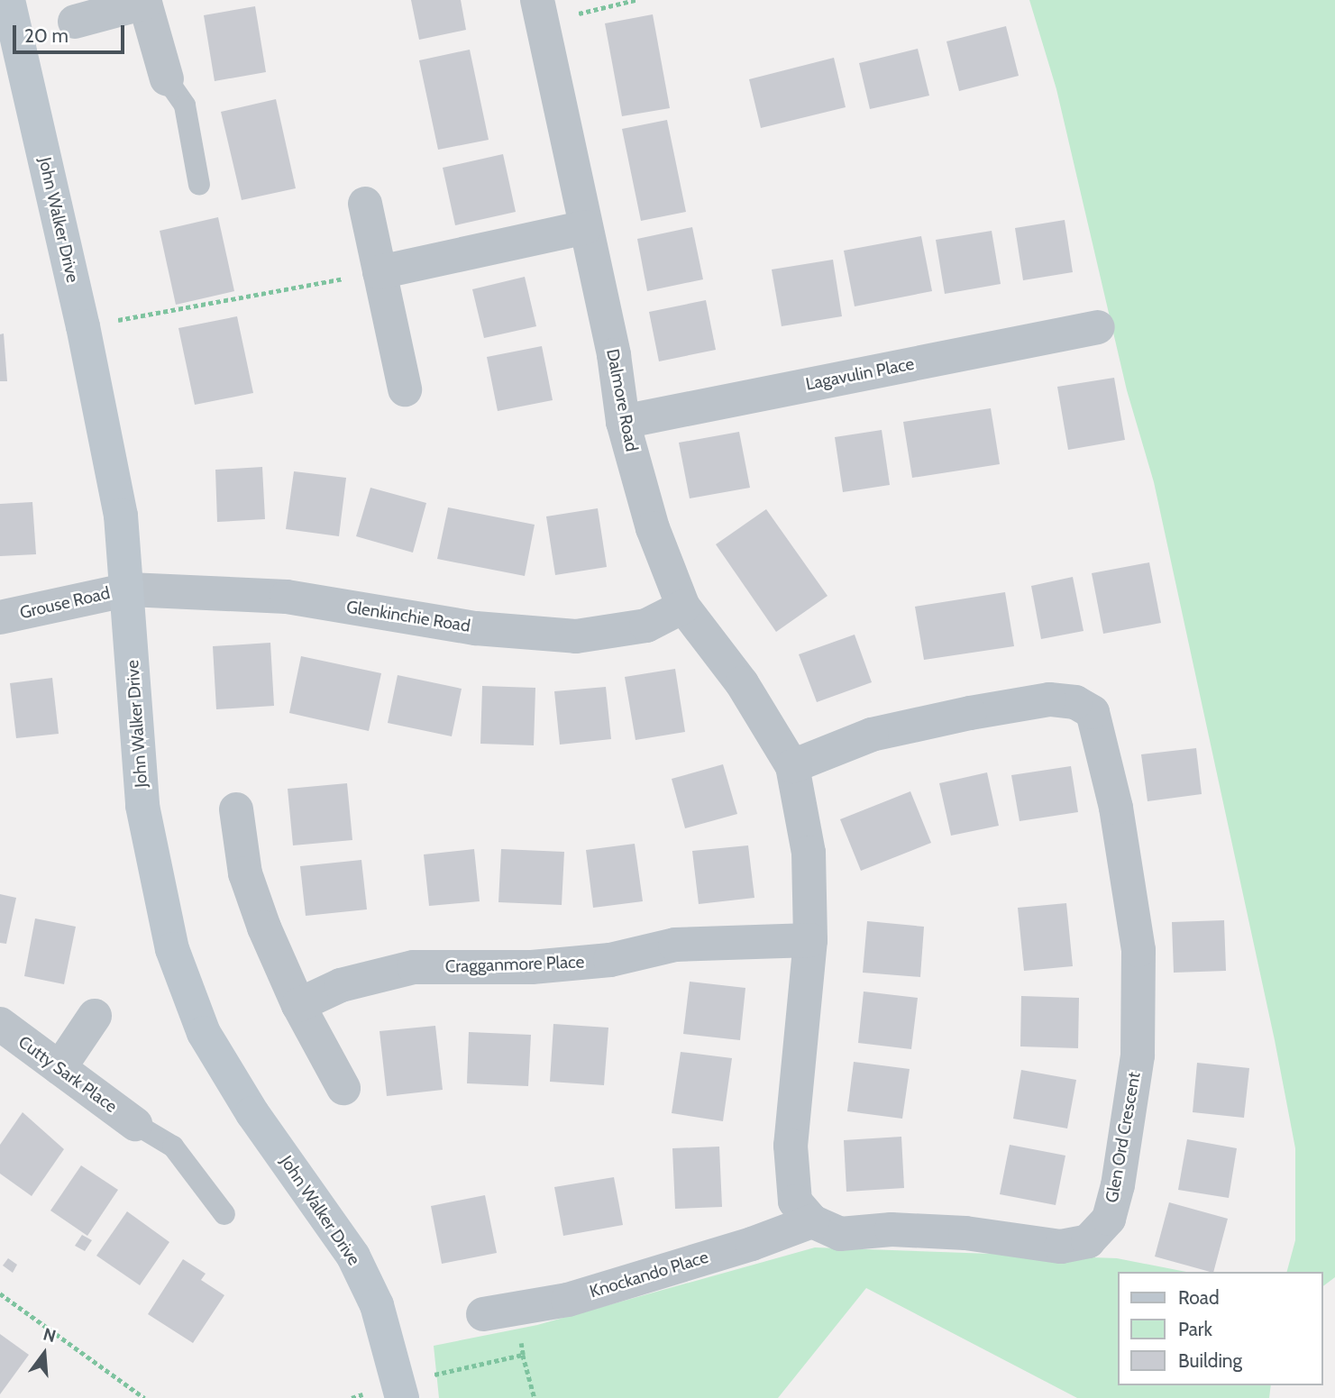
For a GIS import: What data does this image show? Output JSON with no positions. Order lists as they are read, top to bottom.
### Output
{
  "streets": {
    "street": [
      "John Walker Drive",
      "Lagavulin Place",
      "Dalmore Road",
      "Grouse Road",
      "Glenkinchie Road",
      "Cragganmore Place",
      "Cutty Sark Place",
      "Glen Ord Crescent",
      "Knockando Place"
    ]
  },
  "crossings": [
    ["John Walker Drive", "Grouse Road"],
    ["John Walker Drive", "Glenkinchie Road"],
    ["Lagavulin Place", "Dalmore Road"],
    ["Dalmore Road", "Glenkinchie Road"],
    ["Dalmore Road", "Glen Ord Crescent"],
    ["Grouse Road", "Glenkinchie Road"],
    ["Glen Ord Crescent", "Knockando Place"]
  ],
  "legend": ["Road", "Park", "Building"],
  "scale_bar": "20 m",
  "north": "top"
}
